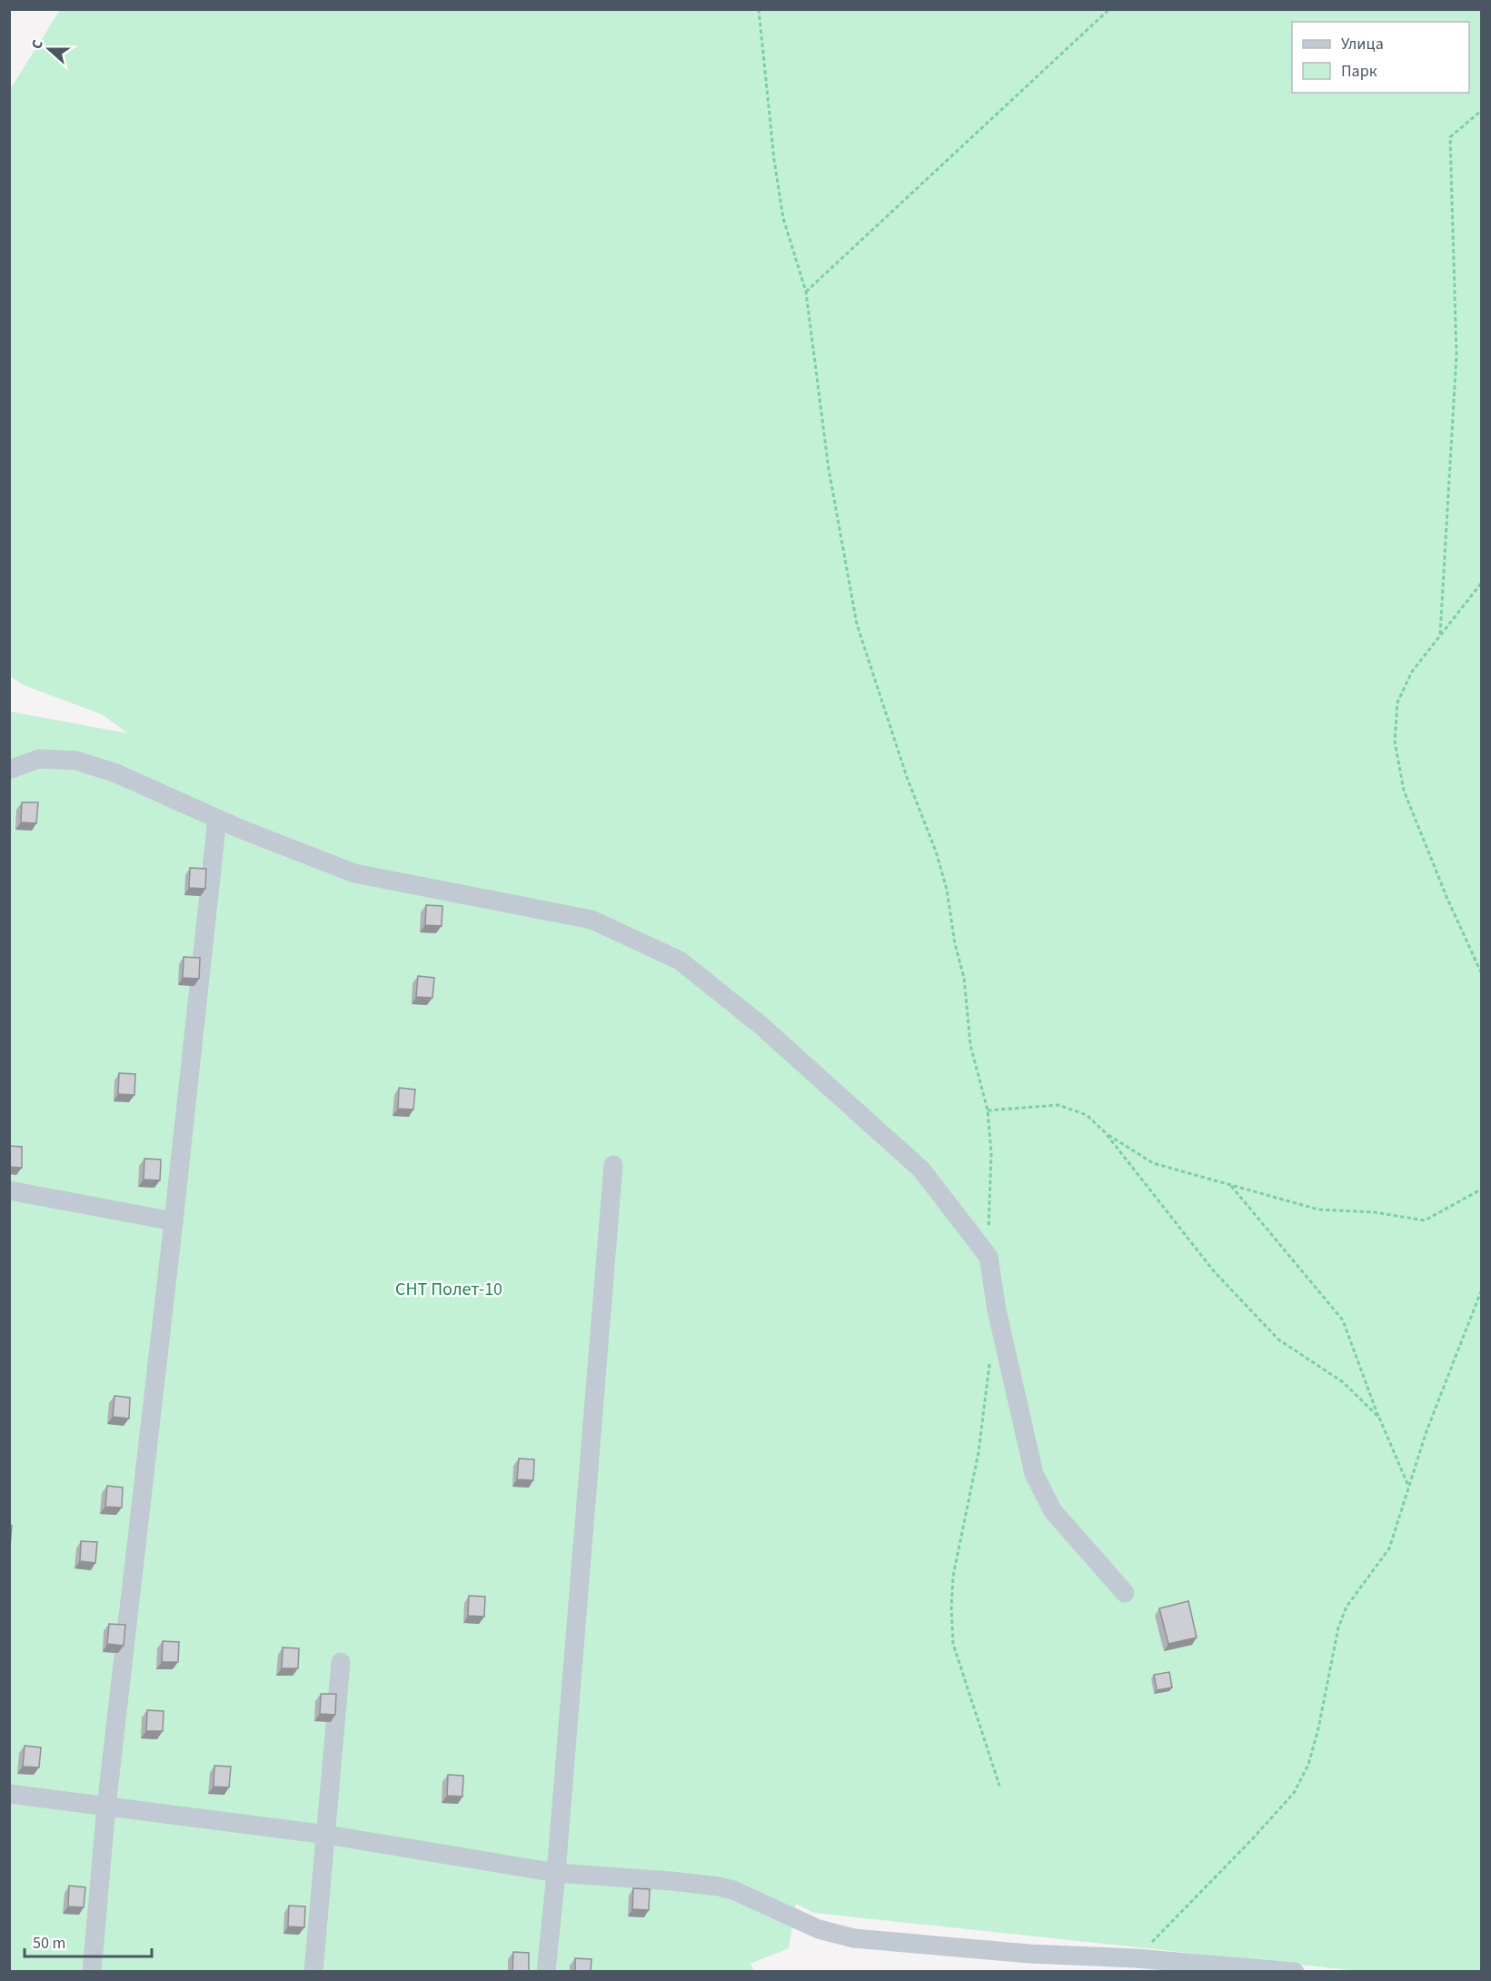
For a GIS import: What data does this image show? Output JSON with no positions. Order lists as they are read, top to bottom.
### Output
{
  "parks": ["СНТ Полет-10"],
  "legend": ["Улица", "Парк"],
  "scale_bar": "50 m",
  "north": "left"
}
